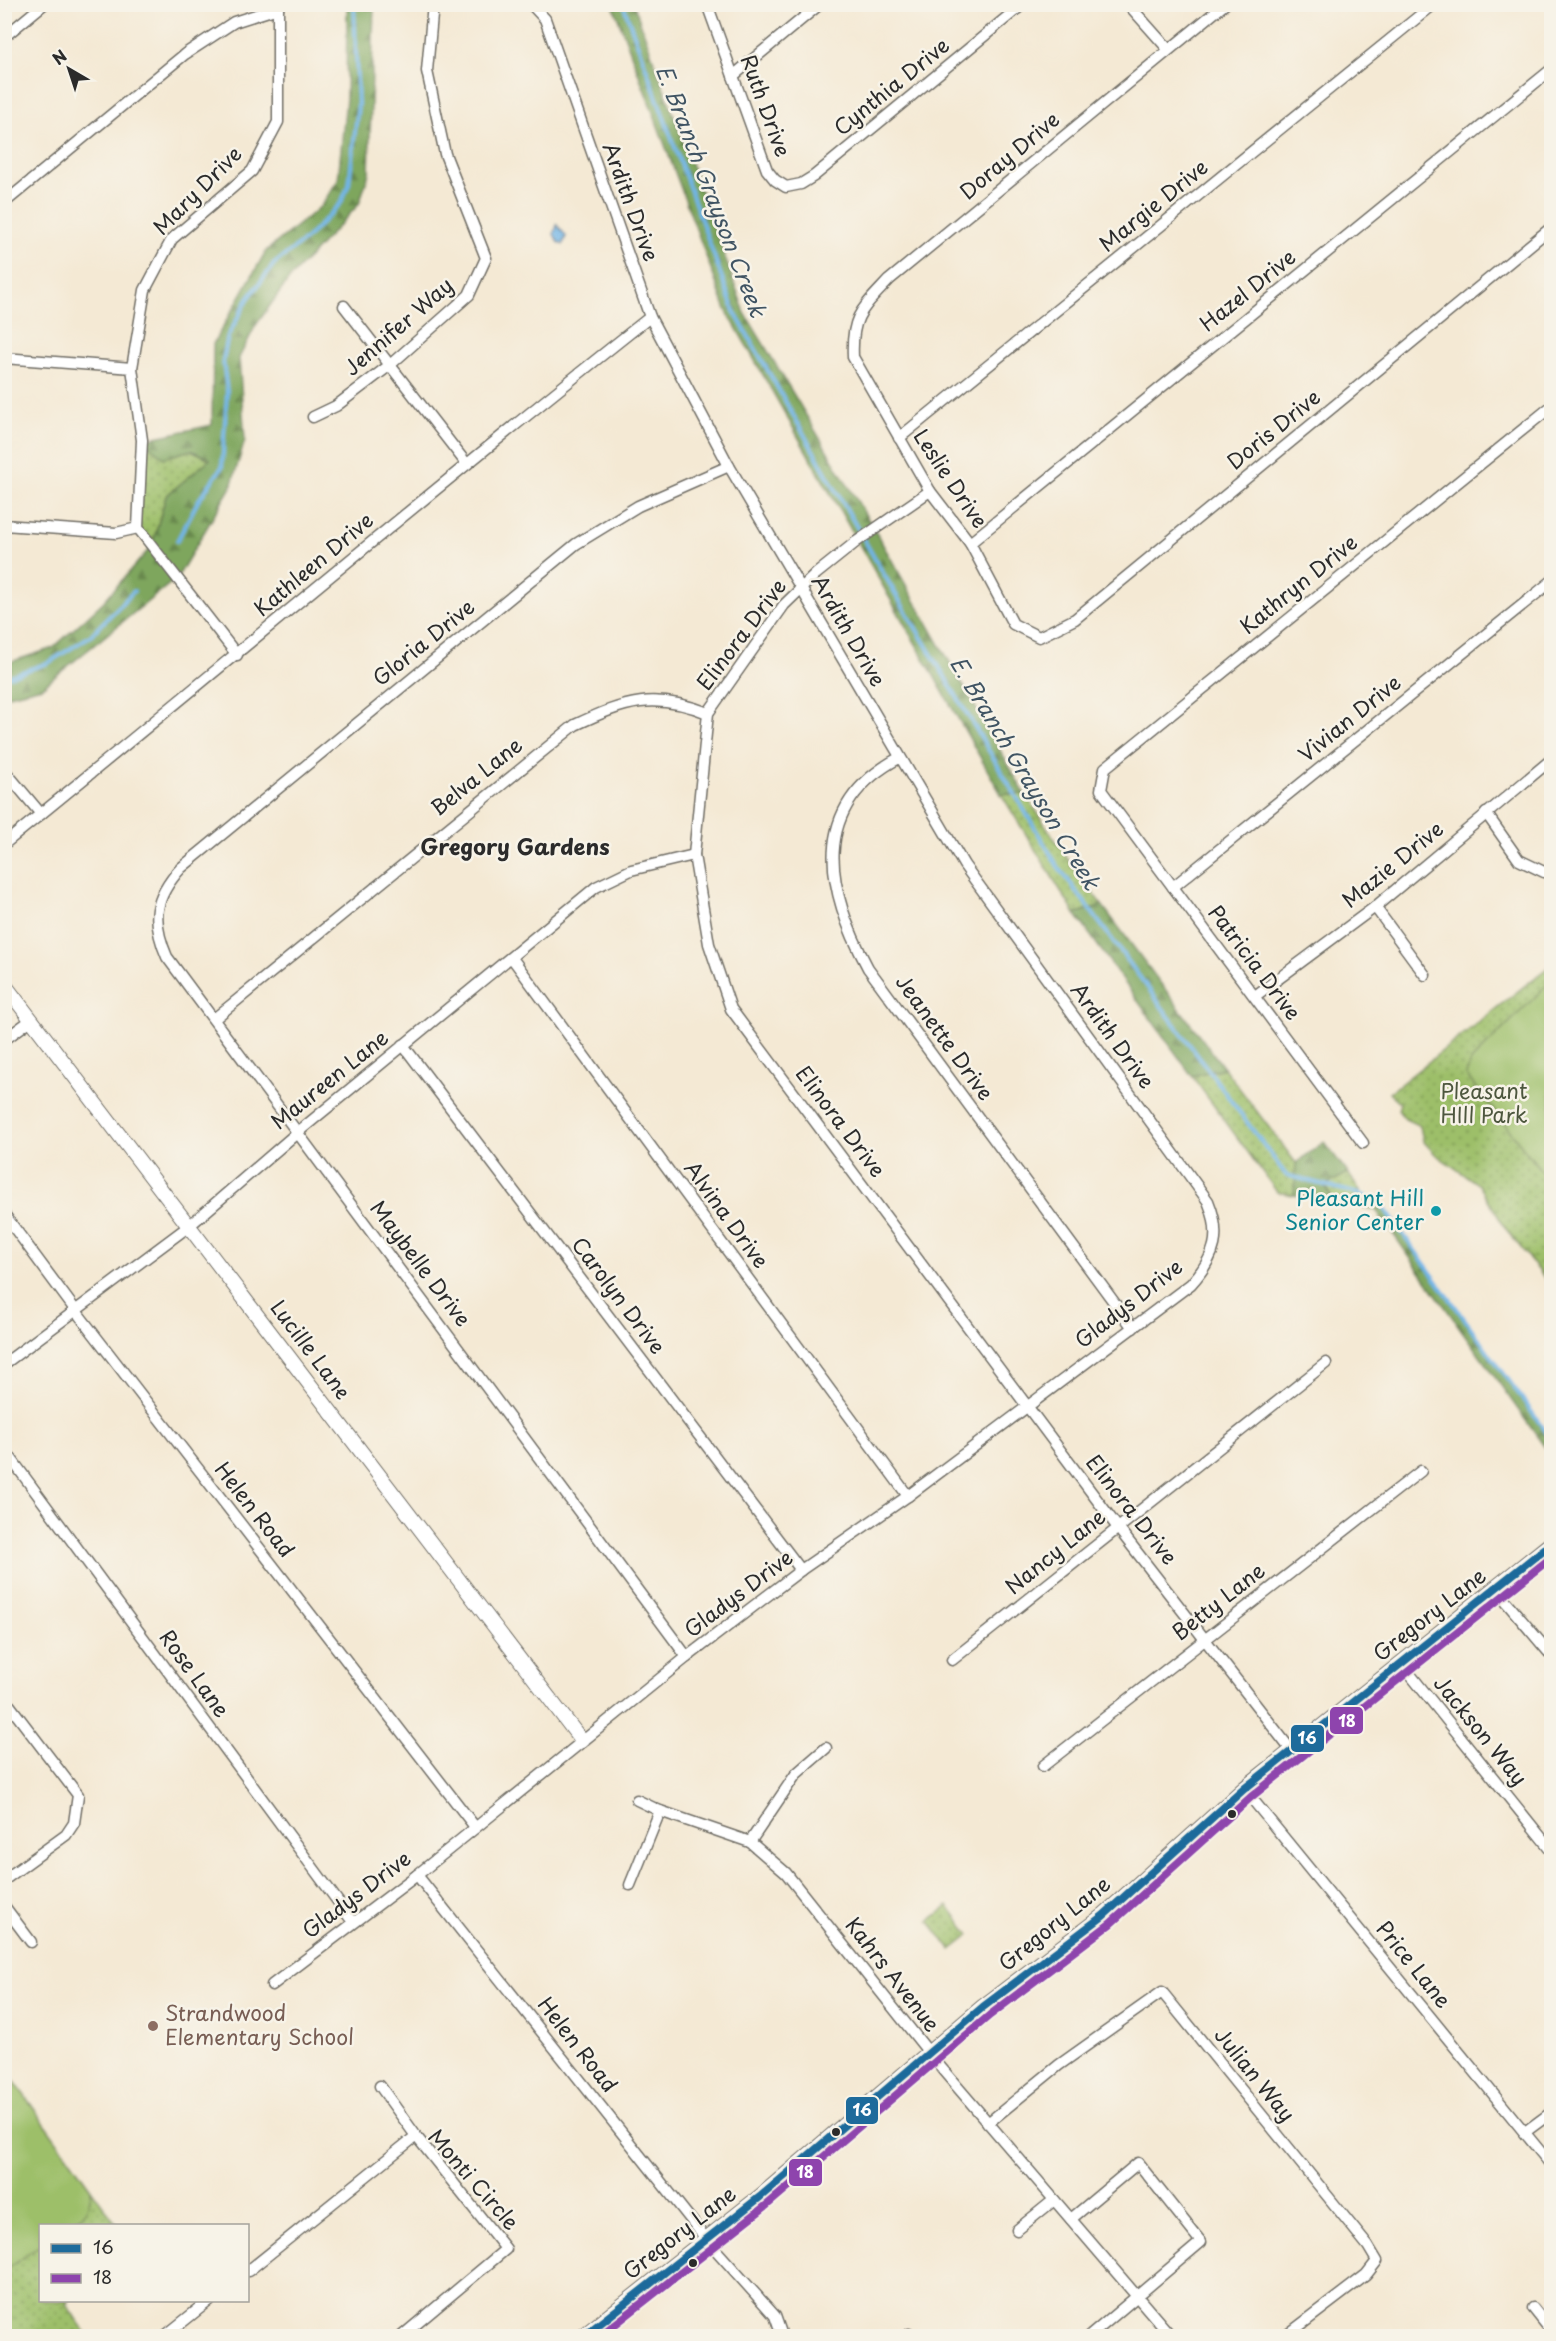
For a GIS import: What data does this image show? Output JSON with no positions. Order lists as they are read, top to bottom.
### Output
{
  "streets": {
    "main road": ["Gregory Lane"],
    "street": [
      "Cynthia Drive",
      "Ruth Drive",
      "Doray Drive",
      "Mary Drive",
      "Ardith Drive",
      "Margie Drive",
      "Hazel Drive",
      "Jennifer Way",
      "Doris Drive",
      "Leslie Drive",
      "Kathleen Drive",
      "Kathryn Drive",
      "Elinora Drive",
      "Gloria Drive",
      "Vivian Drive",
      "Belva Lane",
      "Mazie Drive",
      "Patricia Drive",
      "Jeanette Drive",
      "Maureen Lane",
      "Alvina Drive",
      "Maybelle Drive",
      "Carolyn Drive",
      "Gladys Drive",
      "Lucille Lane",
      "Helen Road",
      "Nancy Lane",
      "Betty Lane",
      "Rose Lane",
      "Jackson Way",
      "Price Lane",
      "Kahrs Avenue",
      "Julian Way",
      "Monti Circle"
    ]
  },
  "crossings": [
    ["Cynthia Drive", "Ruth Drive"],
    ["Doray Drive", "Leslie Drive"],
    ["Ardith Drive", "Kathleen Drive"],
    ["Ardith Drive", "Elinora Drive"],
    ["Ardith Drive", "Gloria Drive"],
    ["Ardith Drive", "Jeanette Drive"],
    ["Ardith Drive", "Gladys Drive"],
    ["Margie Drive", "Leslie Drive"],
    ["Hazel Drive", "Leslie Drive"],
    ["Doris Drive", "Leslie Drive"],
    ["Leslie Drive", "Elinora Drive"],
    ["Kathryn Drive", "Patricia Drive"],
    ["Elinora Drive", "Belva Lane"],
    ["Elinora Drive", "Maureen Lane"],
    ["Elinora Drive", "Gladys Drive"],
    ["Elinora Drive", "Nancy Lane"],
    ["Elinora Drive", "Betty Lane"],
    ["Elinora Drive", "Gregory Lane"],
    ["Gloria Drive", "Maybelle Drive"],
    ["Vivian Drive", "Patricia Drive"],
    ["Belva Lane", "Maybelle Drive"],
    ["Mazie Drive", "Patricia Drive"],
    ["Jeanette Drive", "Gladys Drive"],
    ["Maureen Lane", "Alvina Drive"],
    ["Maureen Lane", "Maybelle Drive"],
    ["Maureen Lane", "Carolyn Drive"],
    ["Maureen Lane", "Lucille Lane"],
    ["Maureen Lane", "Helen Road"],
    ["Alvina Drive", "Gladys Drive"],
    ["Maybelle Drive", "Gladys Drive"],
    ["Carolyn Drive", "Gladys Drive"],
    ["Gladys Drive", "Lucille Lane"],
    ["Gladys Drive", "Helen Road"],
    ["Gladys Drive", "Rose Lane"],
    ["Helen Road", "Gregory Lane"],
    ["Gregory Lane", "Jackson Way"],
    ["Gregory Lane", "Price Lane"],
    ["Gregory Lane", "Kahrs Avenue"],
    ["Kahrs Avenue", "Julian Way"]
  ],
  "districts": ["Gregory Gardens"],
  "water": ["E. Branch Grayson Creek"],
  "parks": ["Pleasant HIll Park"],
  "places": ["Pleasant Hill Senior Center", "Strandwood Elementary School"],
  "lines": ["transit line 16", "transit line 18"],
  "legend": ["16", "18"],
  "north": "top left"
}
